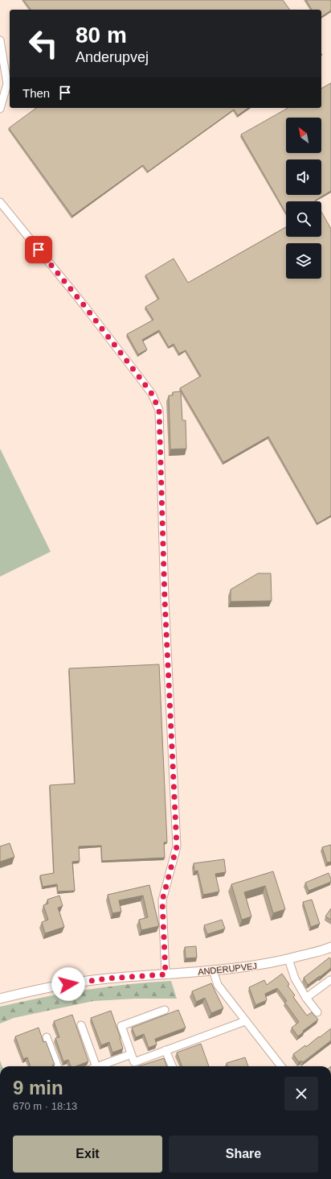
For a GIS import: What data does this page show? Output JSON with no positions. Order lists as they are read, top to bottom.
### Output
{
  "streets": {
    "street": ["ANDERUPVEJ"]
  },
  "north": "top left",
  "page": {
    "turn": ["80 m", "Anderupvej"],
    "then": "Then",
    "heading": ["9 min", "670 m · 18:13"],
    "buttons": ["Exit", "Share"]
  }
}
